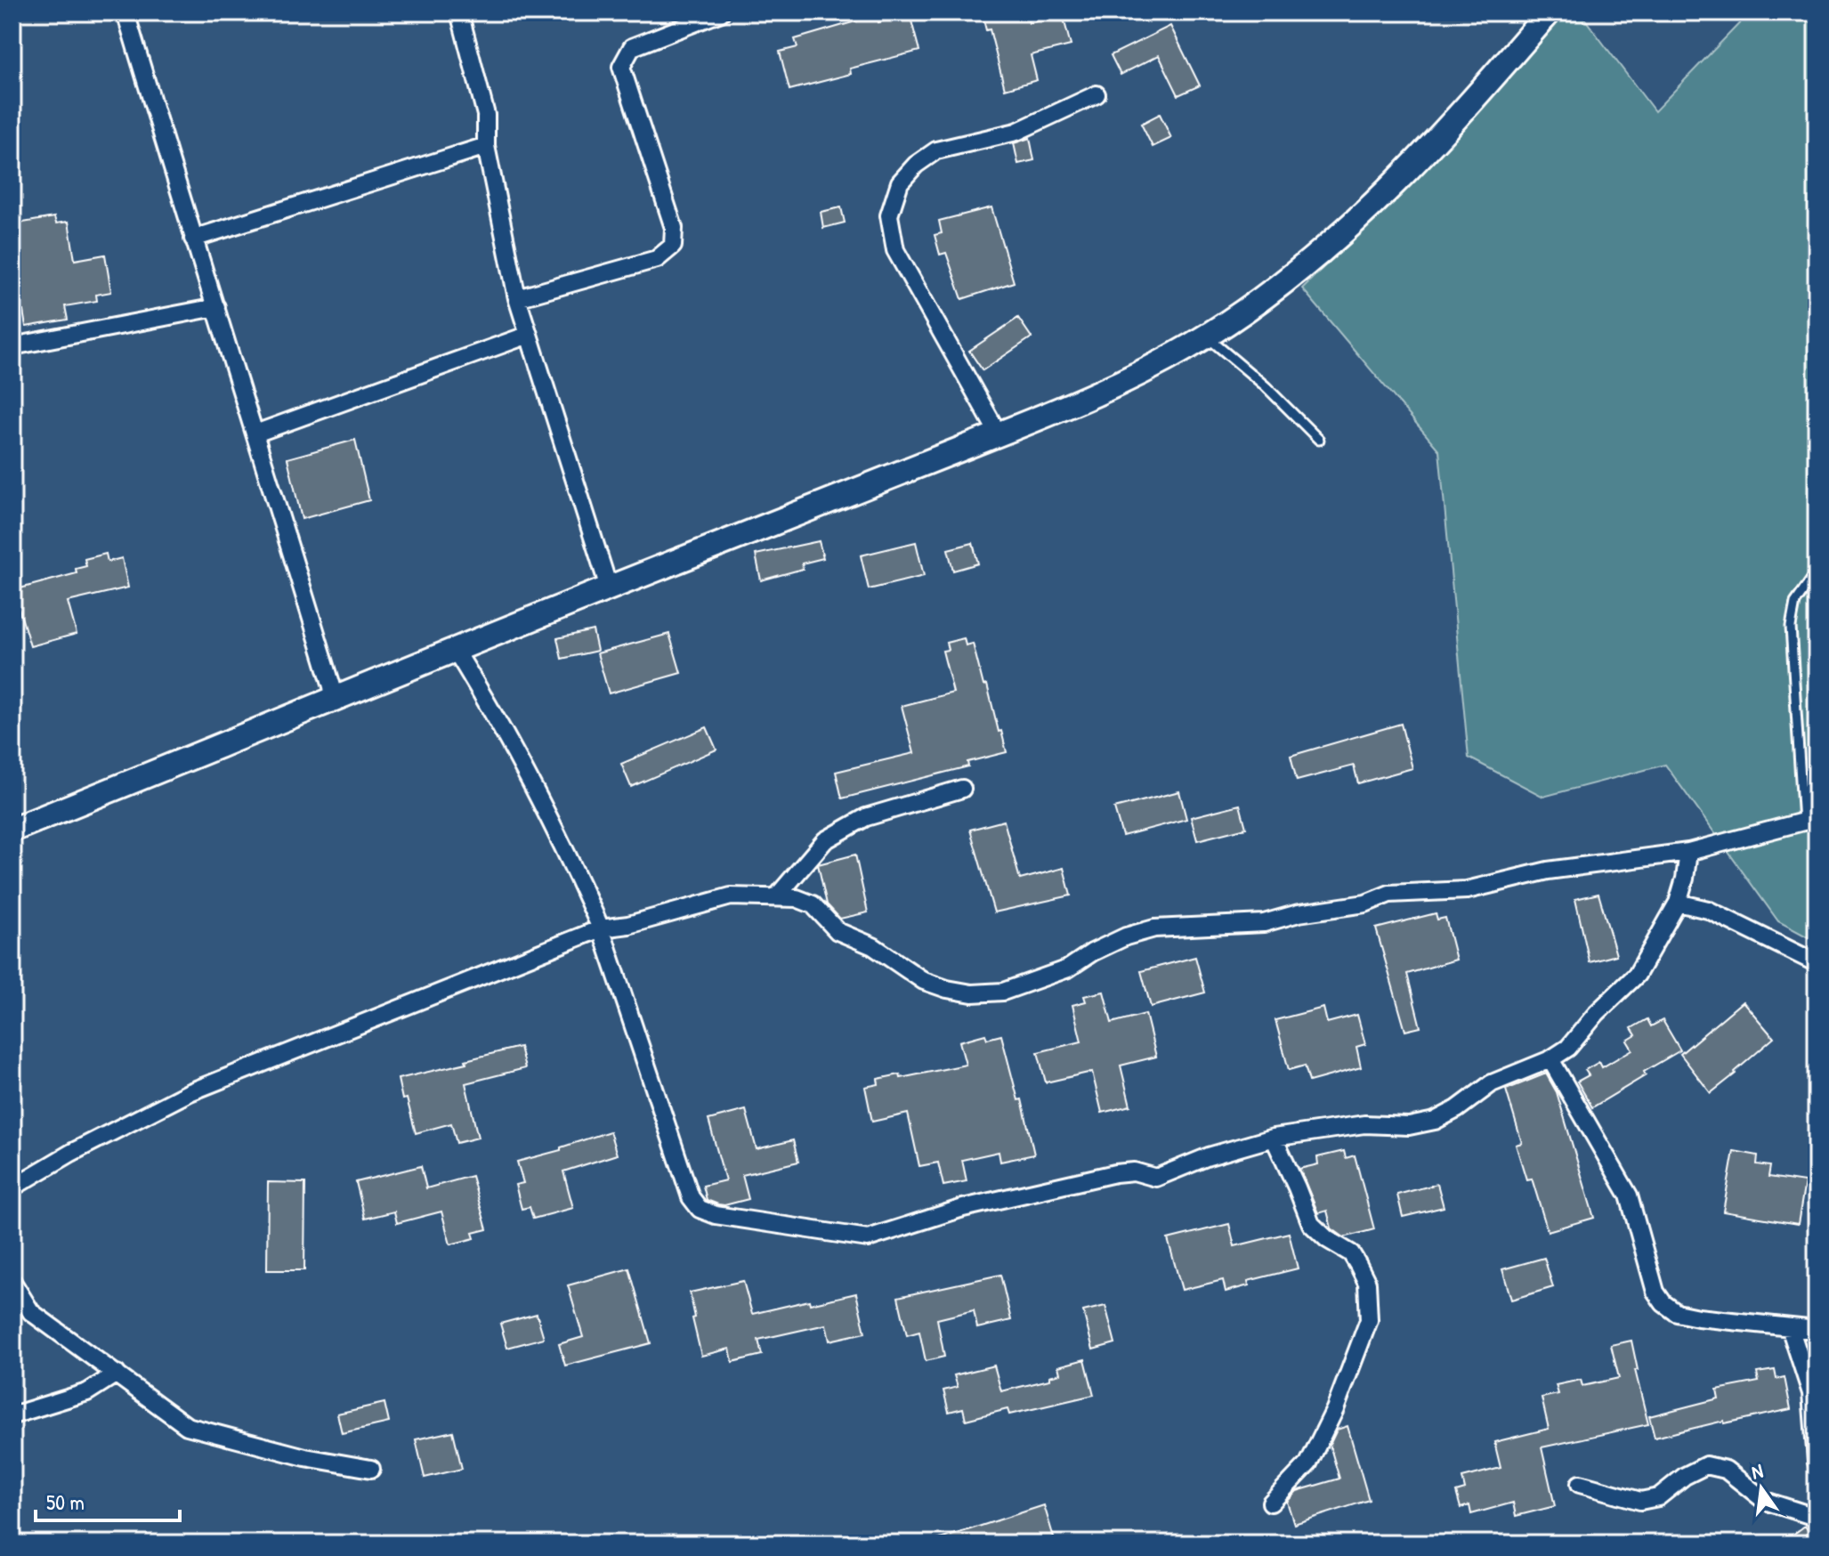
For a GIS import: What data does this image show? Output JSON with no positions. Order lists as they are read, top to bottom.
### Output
{
  "scale_bar": "50 m",
  "north": "top"
}
